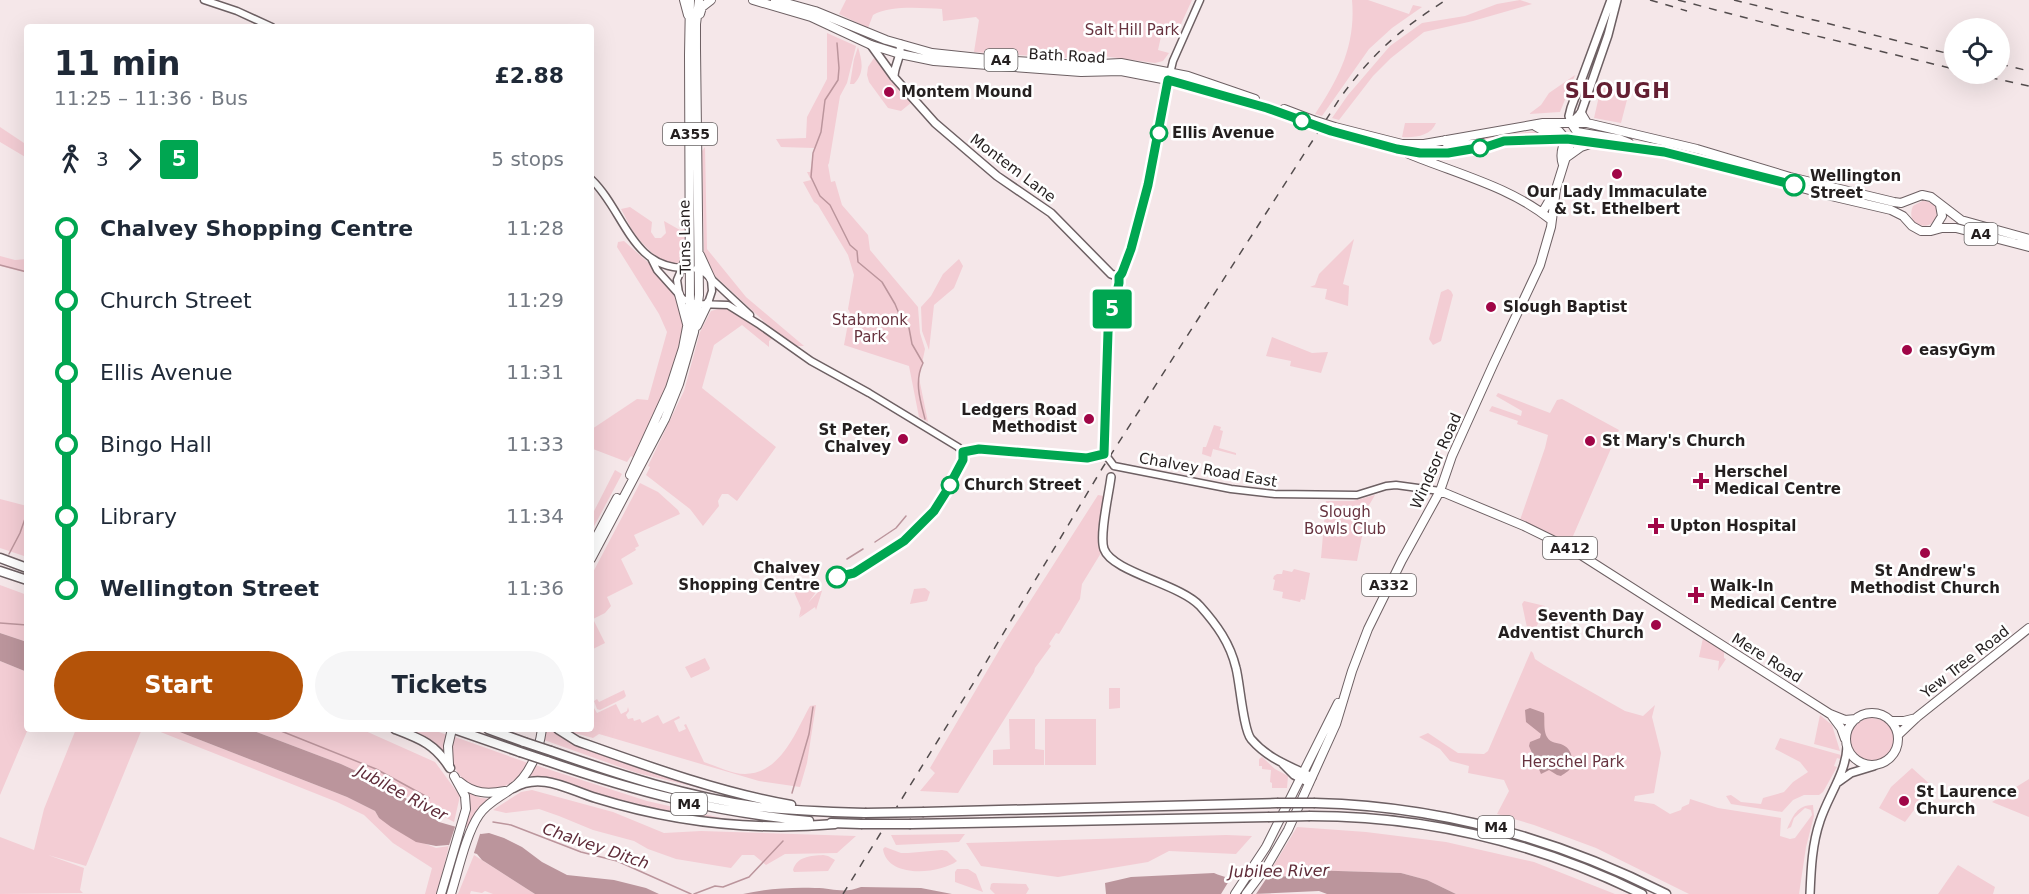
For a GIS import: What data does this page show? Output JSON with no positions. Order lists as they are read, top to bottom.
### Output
{
  "streets": {
    "highway": ["M4"],
    "main road": [
      "Bath Road",
      "A4",
      "A355",
      "Montem Lane",
      "Tuns Lane",
      "Windsor Road",
      "A412",
      "A332",
      "Mere Road",
      "Yew Tree Road"
    ],
    "street": ["Chalvey Road East"]
  },
  "crossings": [
    ["Bath Road", "A4"],
    ["Bath Road", "Montem Lane"],
    ["A355", "Tuns Lane"],
    ["Windsor Road", "Chalvey Road East"],
    ["Windsor Road", "A332"],
    ["Windsor Road", "Mere Road"],
    ["Chalvey Road East", "Mere Road"],
    ["A412", "Mere Road"],
    ["A412", "Yew Tree Road"]
  ],
  "districts": ["SLOUGH"],
  "water": ["Jubilee River", "Chalvey Ditch"],
  "parks": [
    "Salt Hill Park",
    "Stabmonk Park",
    "Slough Bowls Club",
    "Herschel Park"
  ],
  "places": {
    "other": [
      "Montem Mound",
      "Ellis Avenue",
      "Our Lady Immaculate & St. Ethelbert",
      "Wellington Street",
      "Slough Baptist",
      "easyGym",
      "Ledgers Road Methodist",
      "St Peter, Chalvey",
      "St Mary's Church",
      "Church Street",
      "St Andrew's Methodist Church",
      "Chalvey Shopping Centre",
      "Seventh Day Adventist Church",
      "St Laurence Church"
    ],
    "health": ["Herschel Medical Centre", "Upton Hospital", "Walk-In Medical Centre"]
  },
  "lines": ["bus line 5"],
  "page": {
    "on_map": "5",
    "heading": ["11 min", "11:25 – 11:36 · Bus", "£2.88"],
    "legs": ["3", "5", "5 stops"],
    "list": [
      {
        "name": "Chalvey Shopping Centre",
        "value": "11:28"
      },
      {
        "name": "Church Street",
        "value": "11:29"
      },
      {
        "name": "Ellis Avenue",
        "value": "11:31"
      },
      {
        "name": "Bingo Hall",
        "value": "11:33"
      },
      {
        "name": "Library",
        "value": "11:34"
      },
      {
        "name": "Wellington Street",
        "value": "11:36"
      }
    ],
    "buttons": ["Start", "Tickets"]
  }
}
